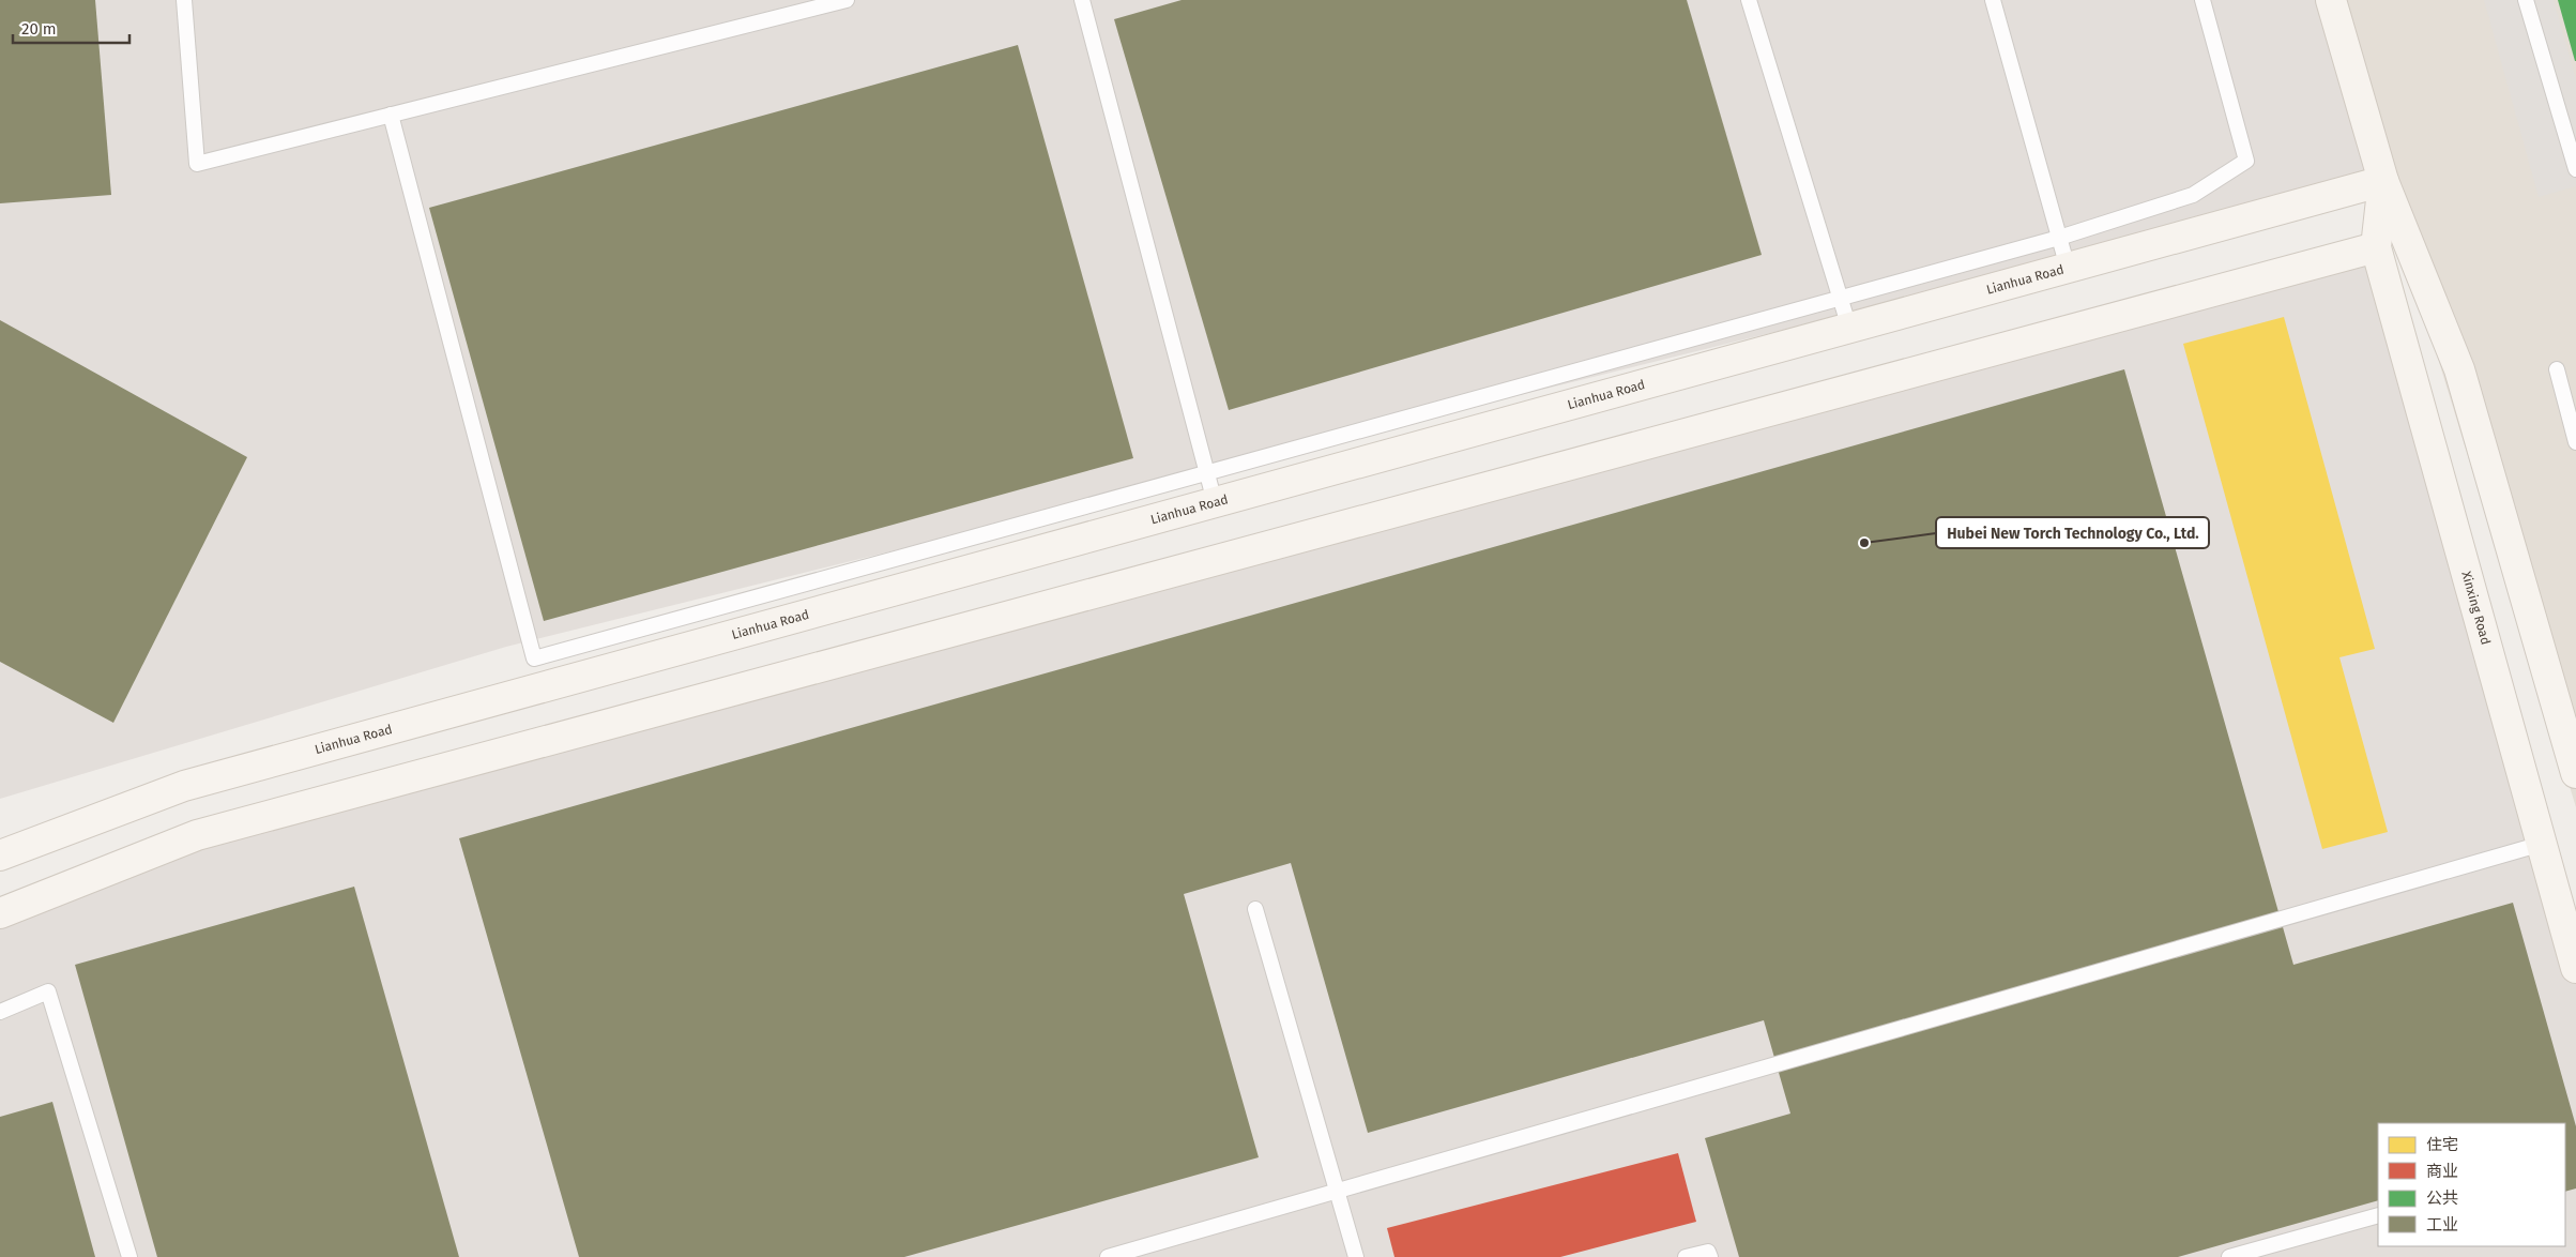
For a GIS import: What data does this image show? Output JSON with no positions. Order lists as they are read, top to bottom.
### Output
{
  "streets": {
    "street": ["Lianhua Road", "Xinxing Road"]
  },
  "places": ["Hubei New Torch Technology Co., Ltd."],
  "legend": [
    "住宅",
    "商业",
    "公共",
    "工业"
  ],
  "scale_bar": "20 m"
}
